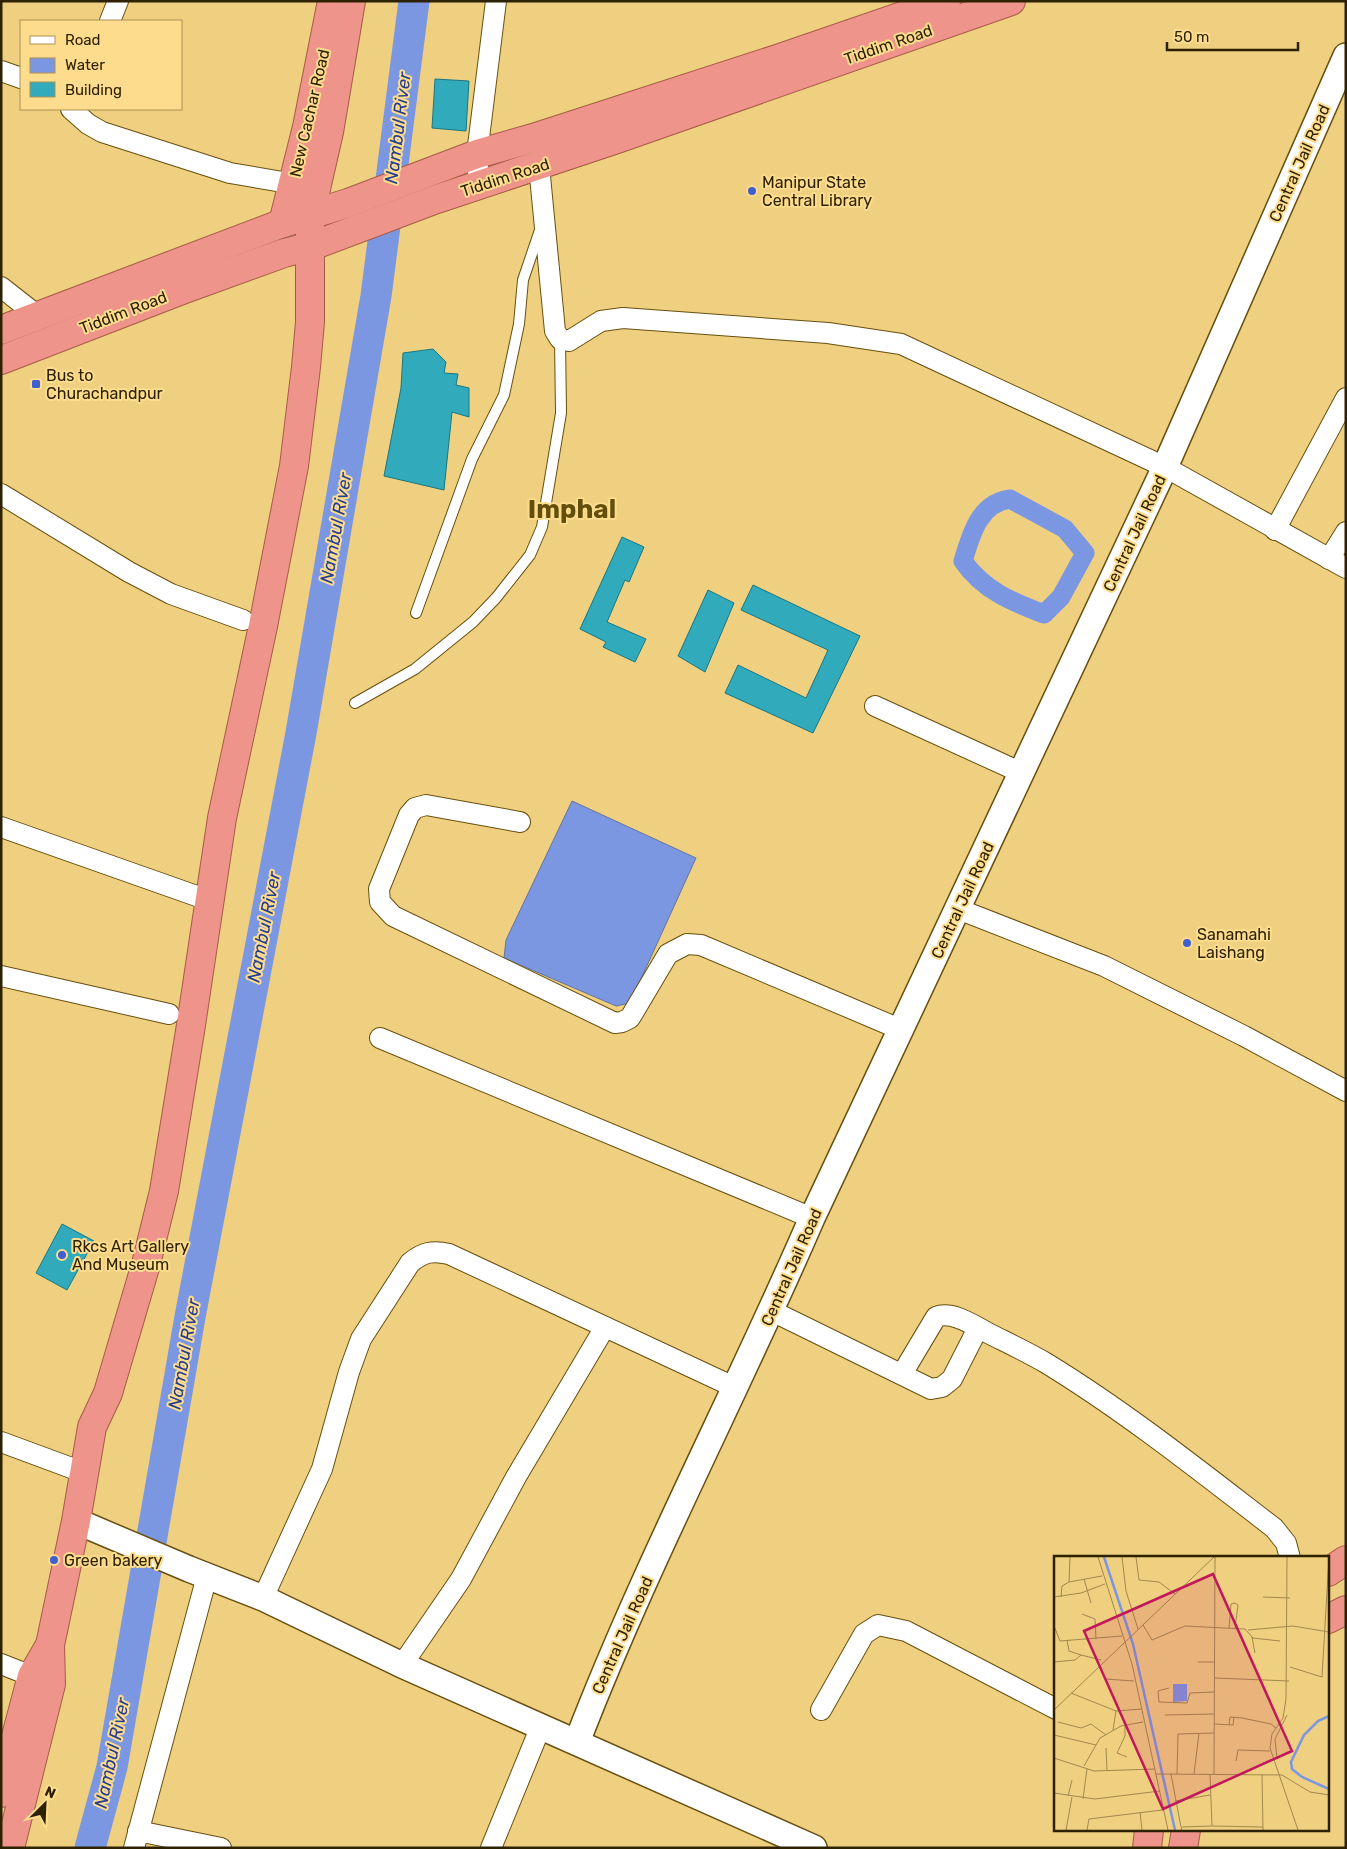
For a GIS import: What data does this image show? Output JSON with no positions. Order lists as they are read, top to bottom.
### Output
{
  "streets": {
    "highway": ["Tiddim Road", "New Cachar Road"],
    "street": ["Central Jail Road"]
  },
  "crossings": [
    ["Tiddim Road", "New Cachar Road"]
  ],
  "districts": ["Imphal"],
  "water": ["Nambul River"],
  "places": {
    "other": [
      "Manipur State Central Library",
      "Sanamahi Laishang",
      "Rkcs Art Gallery And Museum",
      "Green bakery"
    ],
    "transit": ["Bus to Churachandpur"]
  },
  "legend": ["Road", "Water", "Building"],
  "scale_bar": "50 m",
  "north": "top right"
}
